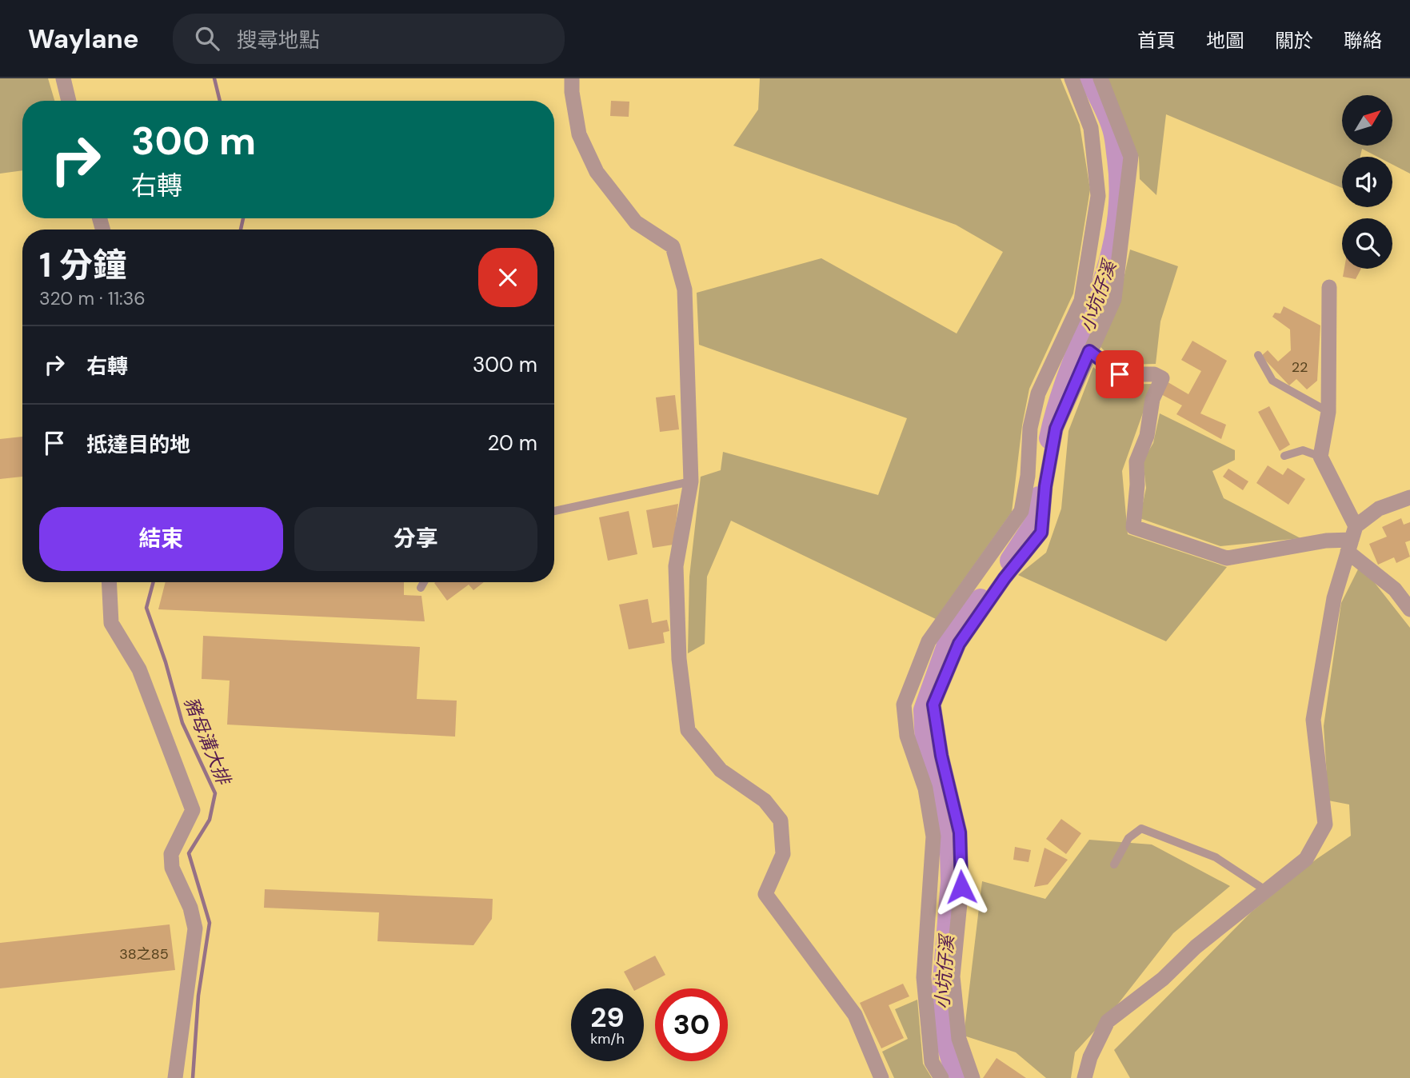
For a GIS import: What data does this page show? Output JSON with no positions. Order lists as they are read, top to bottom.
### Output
{
  "water": ["小坑仔溪", "豬母溝大排"],
  "house_numbers": ["22", "38之85"],
  "north": "top right",
  "page": {
    "header": "Waylane",
    "search": "搜尋地點",
    "nav": [
      "首頁",
      "地圖",
      "關於",
      "聯絡"
    ],
    "turn": ["300 m", "右轉"],
    "heading": ["1 分鐘", "320 m · 11:36"],
    "list": [
      {
        "name": "右轉",
        "value": "300 m"
      },
      {
        "name": "抵達目的地",
        "value": "20 m"
      }
    ],
    "buttons": ["結束", "分享"],
    "speed": "29 km/h",
    "limit": "30"
  }
}
